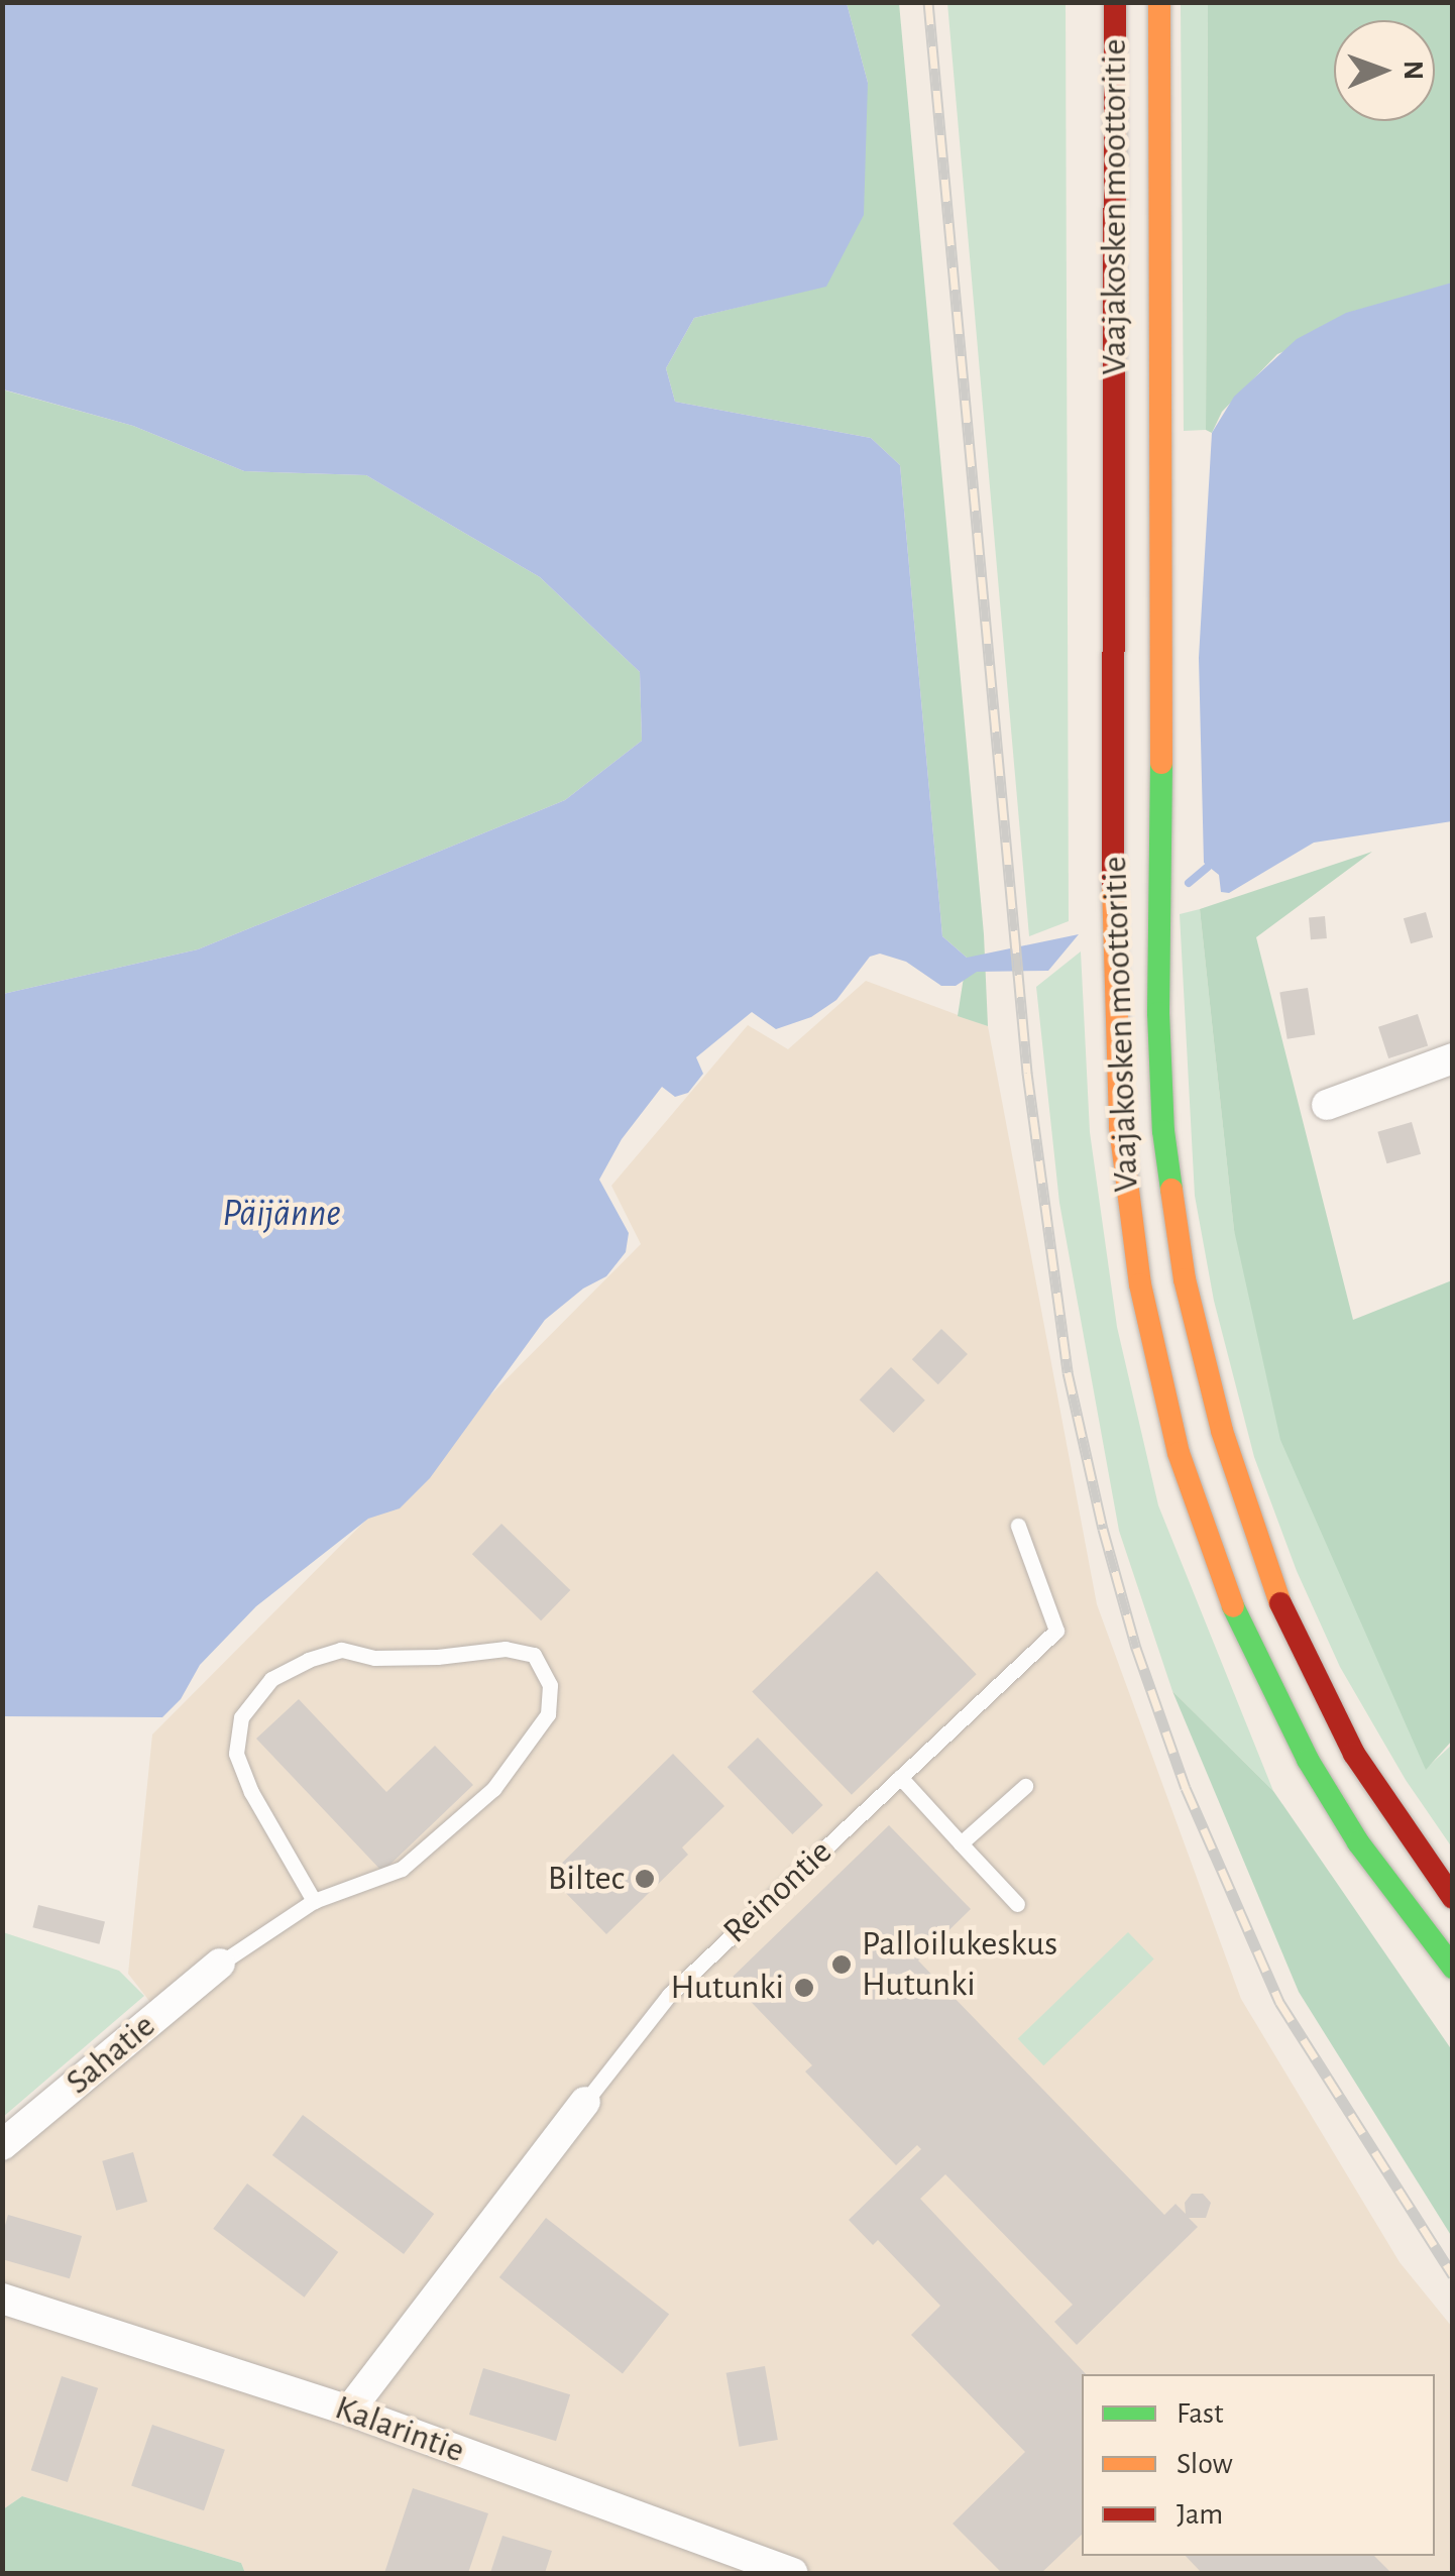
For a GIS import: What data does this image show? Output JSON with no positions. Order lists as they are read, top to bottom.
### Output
{
  "streets": {
    "highway": ["Vaajakosken moottoritie"],
    "street": ["Reinontie", "Sahatie", "Kalarintie"]
  },
  "crossings": [
    ["Reinontie", "Kalarintie"]
  ],
  "water": ["Päijänne"],
  "places": ["Biltec", "Palloilukeskus Hutunki", "Hutunki"],
  "legend": ["Fast", "Slow", "Jam"],
  "north": "right"
}
